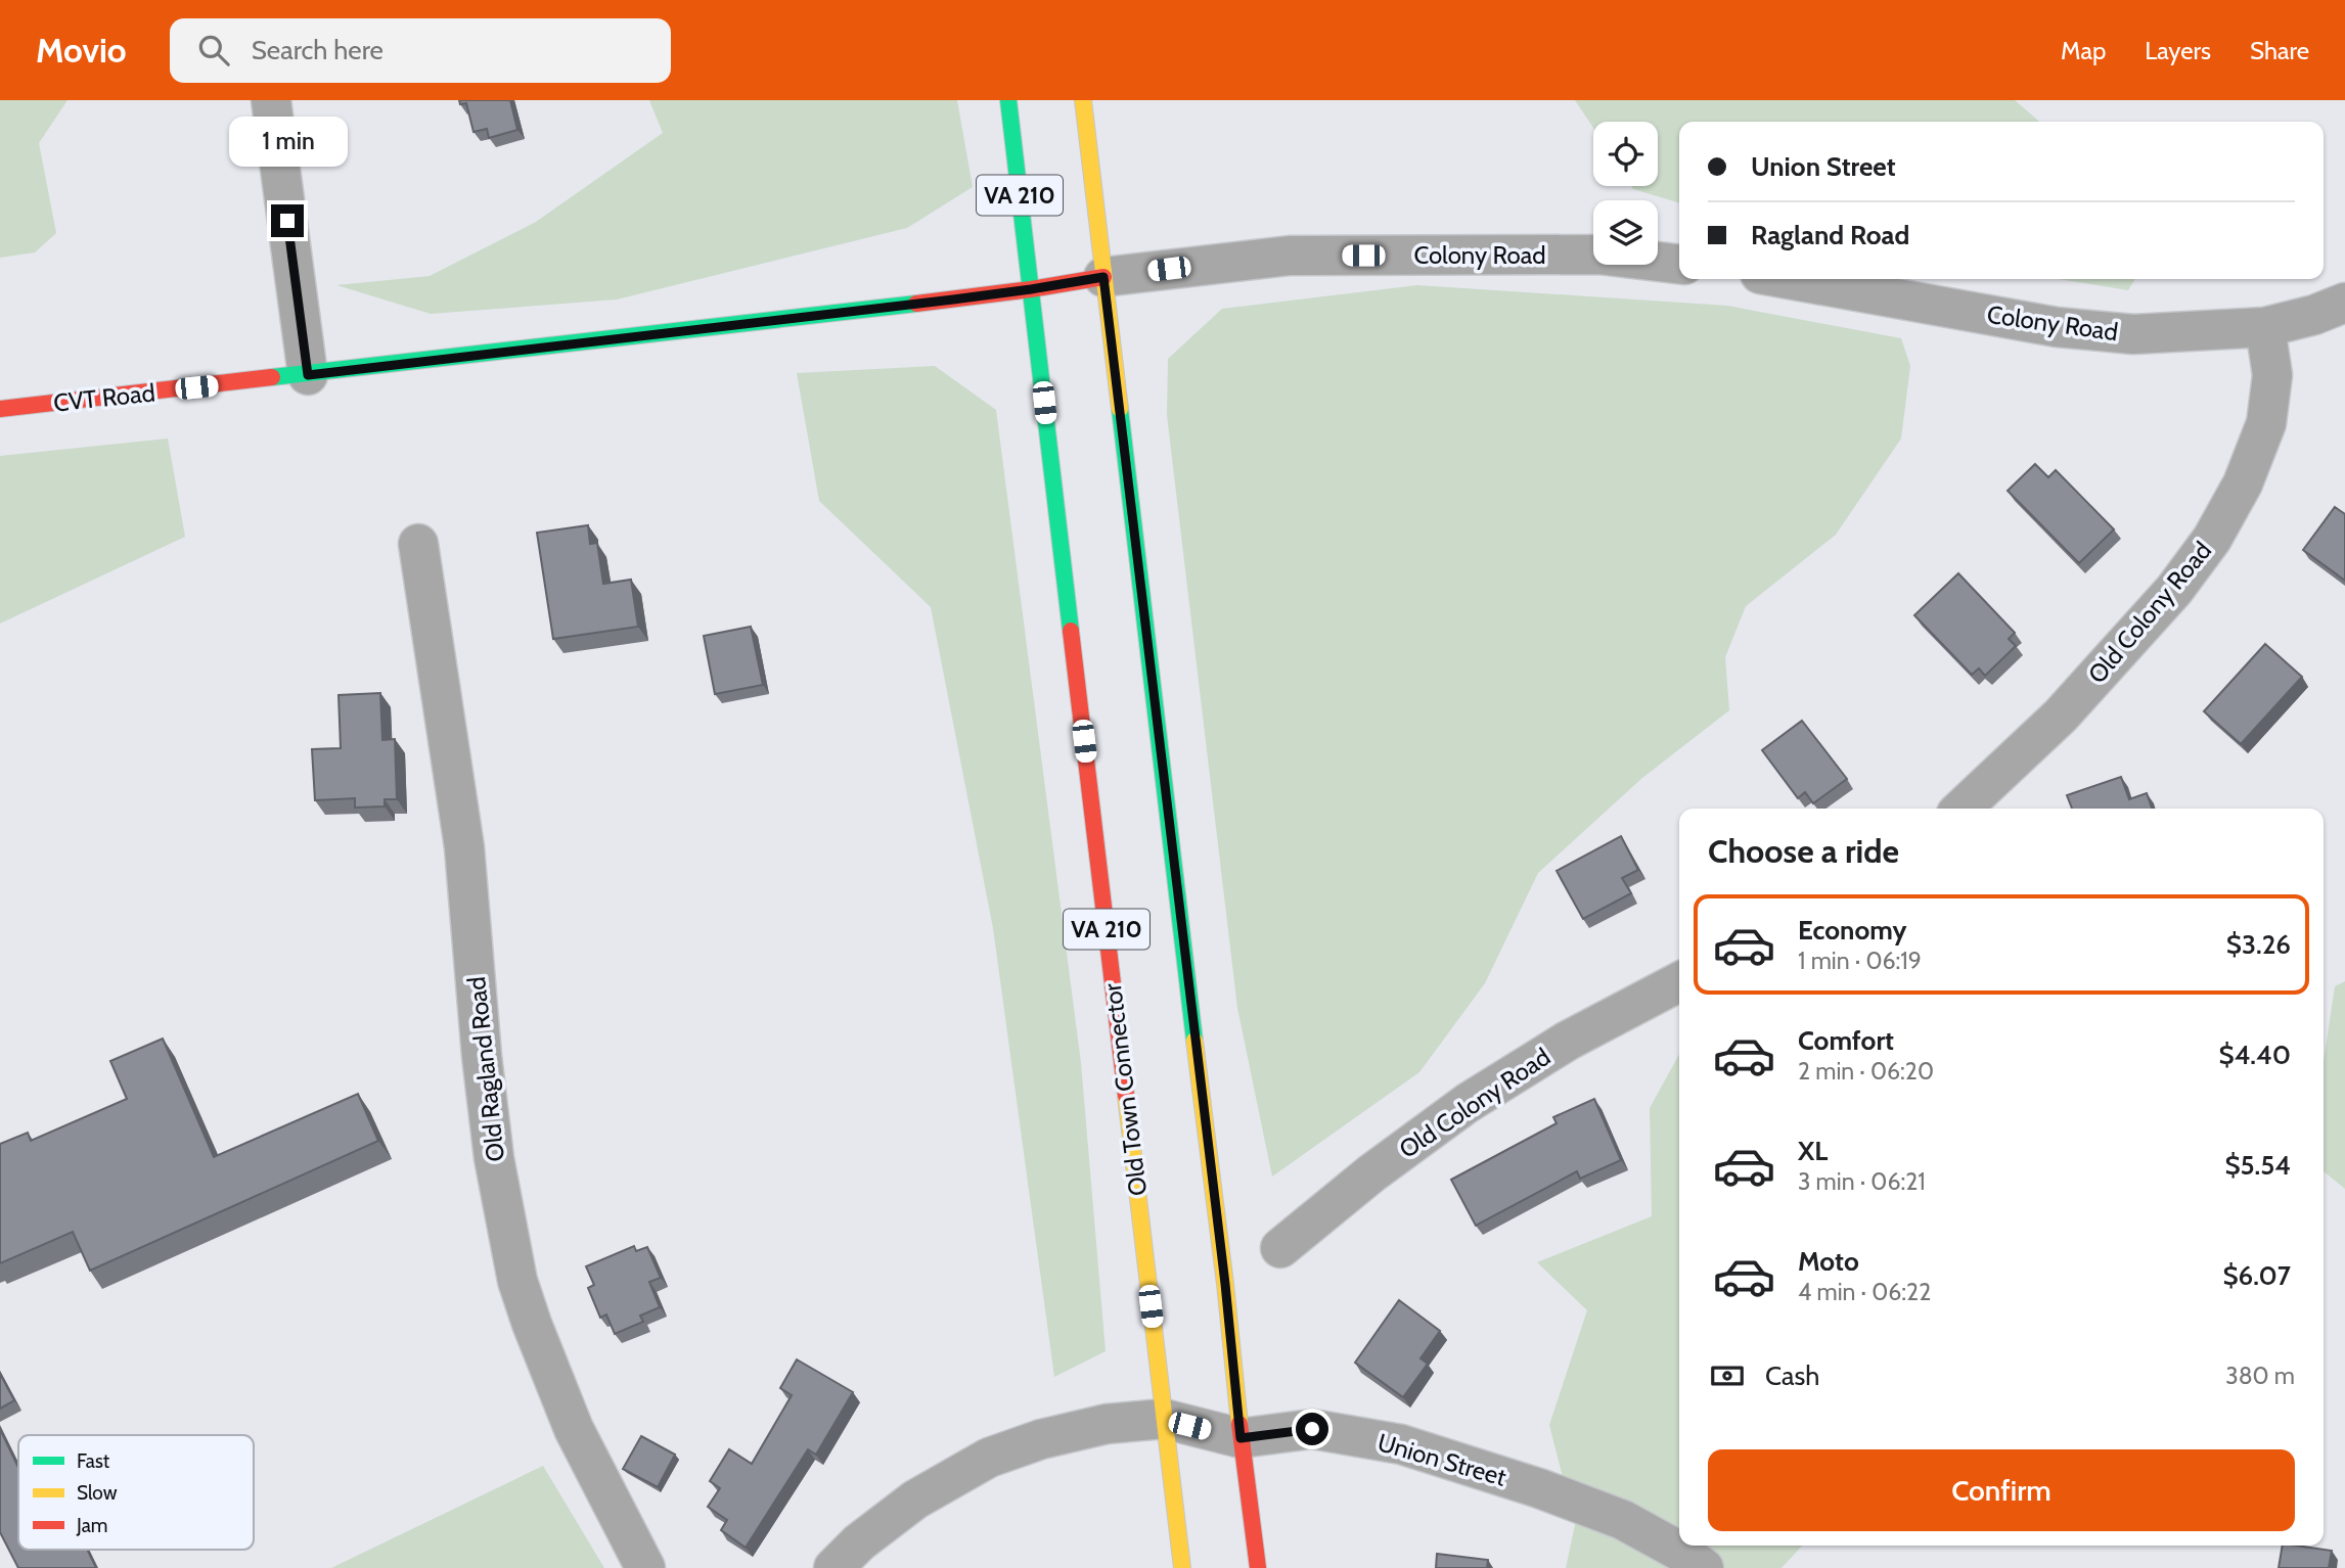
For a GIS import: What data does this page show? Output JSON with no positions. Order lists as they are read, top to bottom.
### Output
{
  "streets": {
    "main road": ["VA 210", "CVT Road", "Old Town Connector"],
    "street": [
      "Colony Road",
      "Old Colony Road",
      "Old Ragland Road",
      "Union Street"
    ]
  },
  "crossings": [
    ["VA 210", "Colony Road"],
    ["VA 210", "CVT Road"],
    ["VA 210", "Union Street"],
    ["Colony Road", "CVT Road"],
    ["Colony Road", "Old Colony Road"],
    ["CVT Road", "Old Town Connector"],
    ["Old Town Connector", "Union Street"]
  ],
  "legend": ["Fast", "Slow", "Jam"],
  "page": {
    "header": "Movio",
    "search": "Search here",
    "nav": ["Map", "Layers", "Share"],
    "bubble": "1 min",
    "banner": ["Union Street", "Ragland Road"],
    "heading": "Choose a ride",
    "list": [
      {
        "name": "Economy",
        "note": "1 min · 06:19",
        "value": "$3.26"
      },
      {
        "name": "Comfort",
        "note": "2 min · 06:20",
        "value": "$4.40"
      },
      {
        "name": "XL",
        "note": "3 min · 06:21",
        "value": "$5.54"
      },
      {
        "name": "Moto",
        "note": "4 min · 06:22",
        "value": "$6.07"
      }
    ],
    "pay": ["Cash", "380 m"],
    "buttons": "Confirm"
  }
}
